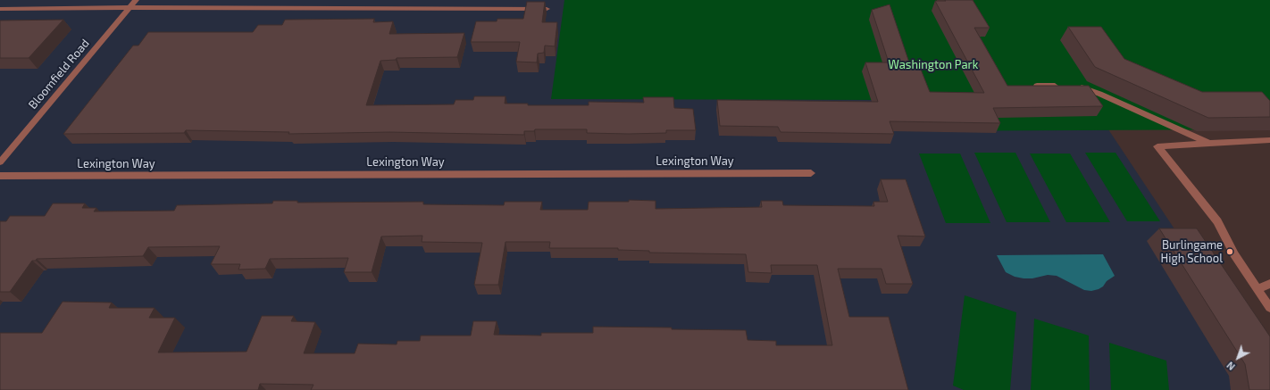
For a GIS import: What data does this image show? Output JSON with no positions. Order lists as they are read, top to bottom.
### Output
{
  "streets": {
    "street": ["Bloomfield Road", "Lexington Way"]
  },
  "parks": ["Washington Park"],
  "places": ["Burlingame High School"],
  "north": "bottom left"
}
